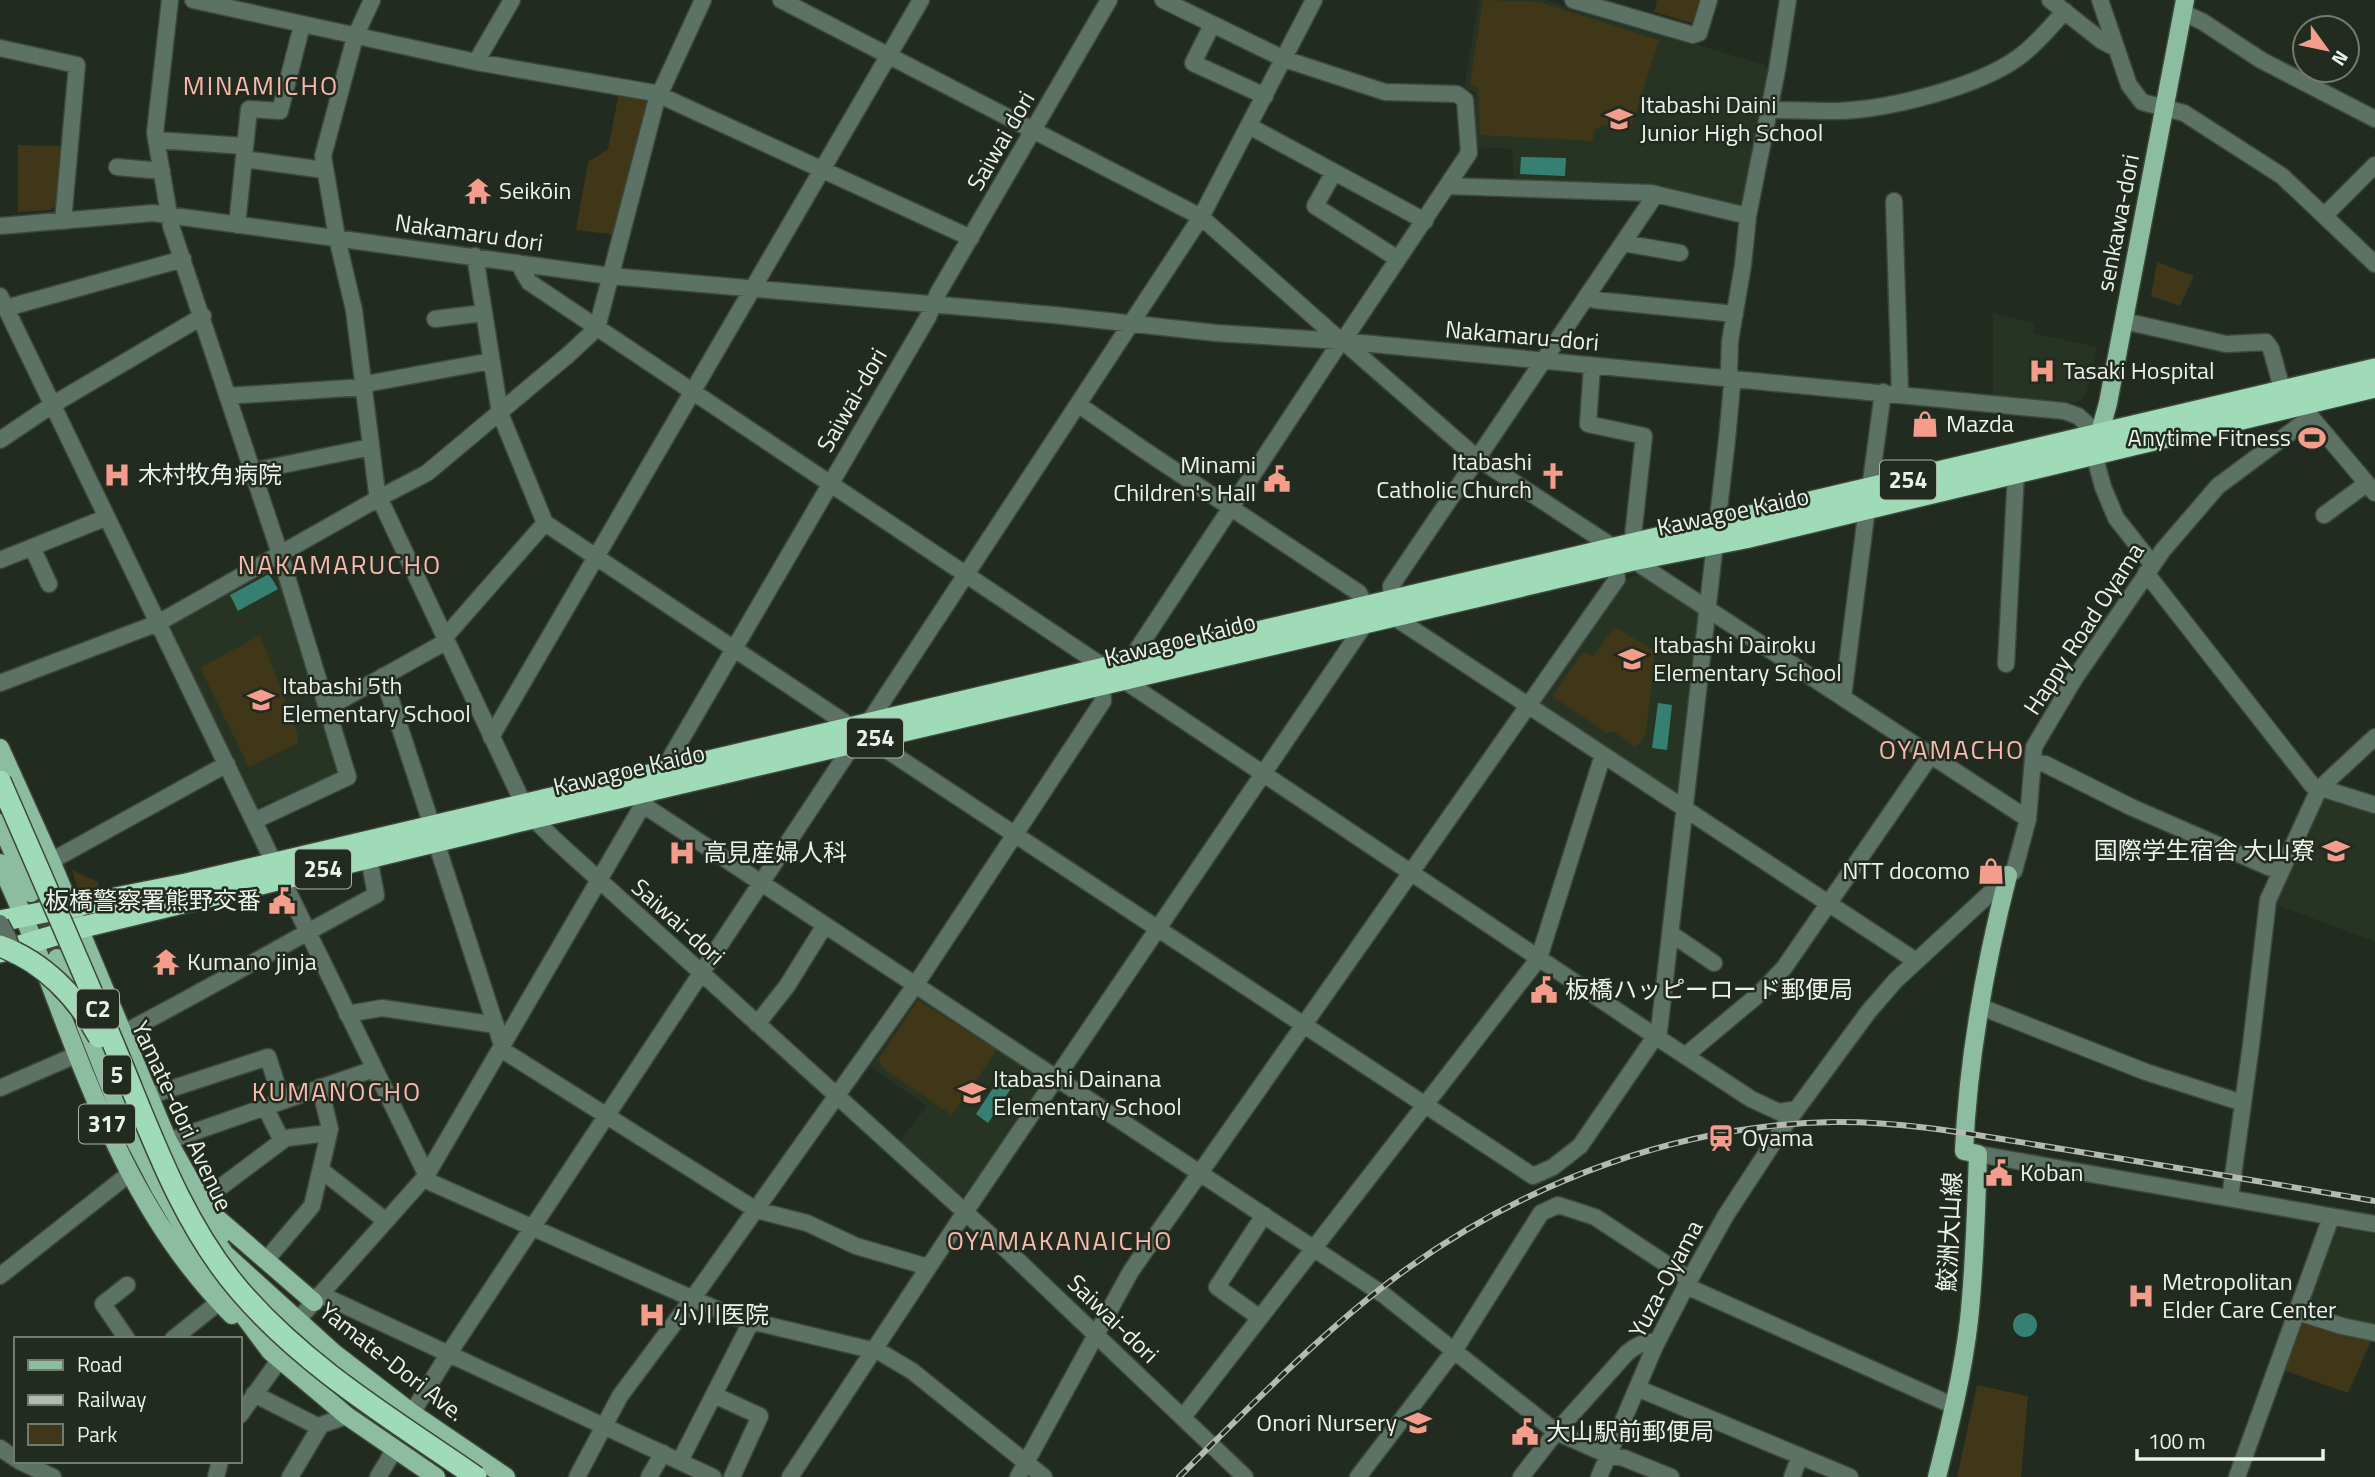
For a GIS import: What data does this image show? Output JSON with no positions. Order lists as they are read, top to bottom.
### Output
{
  "streets": {
    "highway": [
      "254",
      "Kawagoe Kaido",
      "C2",
      "5"
    ],
    "main road": [
      "senkawa-dori",
      "Yamate-dori Avenue",
      "317",
      "鮫洲大山線",
      "Yamate-Dori Ave."
    ],
    "street": [
      "Saiwai dori",
      "Nakamaru dori",
      "Nakamaru-dori",
      "Saiwai-dori",
      "Happy Road Oyama",
      "Yuza-Oyama"
    ]
  },
  "crossings": [
    ["Saiwai dori", "Nakamaru dori"],
    ["Saiwai dori", "Nakamaru-dori"],
    ["Saiwai dori", "Saiwai-dori"],
    ["senkawa-dori", "Nakamaru-dori"],
    ["senkawa-dori", "Kawagoe Kaido"],
    ["Nakamaru dori", "Nakamaru-dori"],
    ["Nakamaru dori", "Saiwai-dori"],
    ["Nakamaru-dori", "Saiwai-dori"],
    ["Nakamaru-dori", "Kawagoe Kaido"],
    ["Saiwai-dori", "Kawagoe Kaido"],
    ["Kawagoe Kaido", "Happy Road Oyama"],
    ["Kawagoe Kaido", "5"],
    ["Kawagoe Kaido", "317"],
    ["Happy Road Oyama", "鮫洲大山線"],
    ["Happy Road Oyama", "Yuza-Oyama"],
    ["C2", "5"],
    ["Yamate-dori Avenue", "317"],
    ["Yamate-dori Avenue", "Yamate-Dori Ave."],
    ["317", "Yamate-Dori Ave."]
  ],
  "districts": [
    "MINAMICHO",
    "NAKAMARUCHO",
    "OYAMACHO",
    "KUMANOCHO",
    "OYAMAKANAICHO"
  ],
  "places": {
    "school or university": [
      "Itabashi Daini Junior High School",
      "Itabashi Dairoku Elementary School",
      "Itabashi 5th Elementary School",
      "国際学生宿舎 大山寮",
      "Itabashi Dainana Elementary School",
      "Onori Nursery"
    ],
    "temple": ["Seikōin", "Kumano jinja"],
    "hospital": [
      "Tasaki Hospital",
      "木村牧角病院",
      "高見産婦人科",
      "Metropolitan Elder Care Center",
      "小川医院"
    ],
    "shop": ["Mazda", "NTT docomo"],
    "sports": ["Anytime Fitness"],
    "church": ["Itabashi Catholic Church"],
    "public building": [
      "Minami Children's Hall",
      "板橋警察署熊野交番",
      "板橋ハッピーロード郵便局",
      "Koban",
      "大山駅前郵便局"
    ],
    "station": ["Oyama"]
  },
  "legend": ["Road", "Railway", "Park"],
  "scale_bar": "100 m",
  "north": "bottom right"
}
